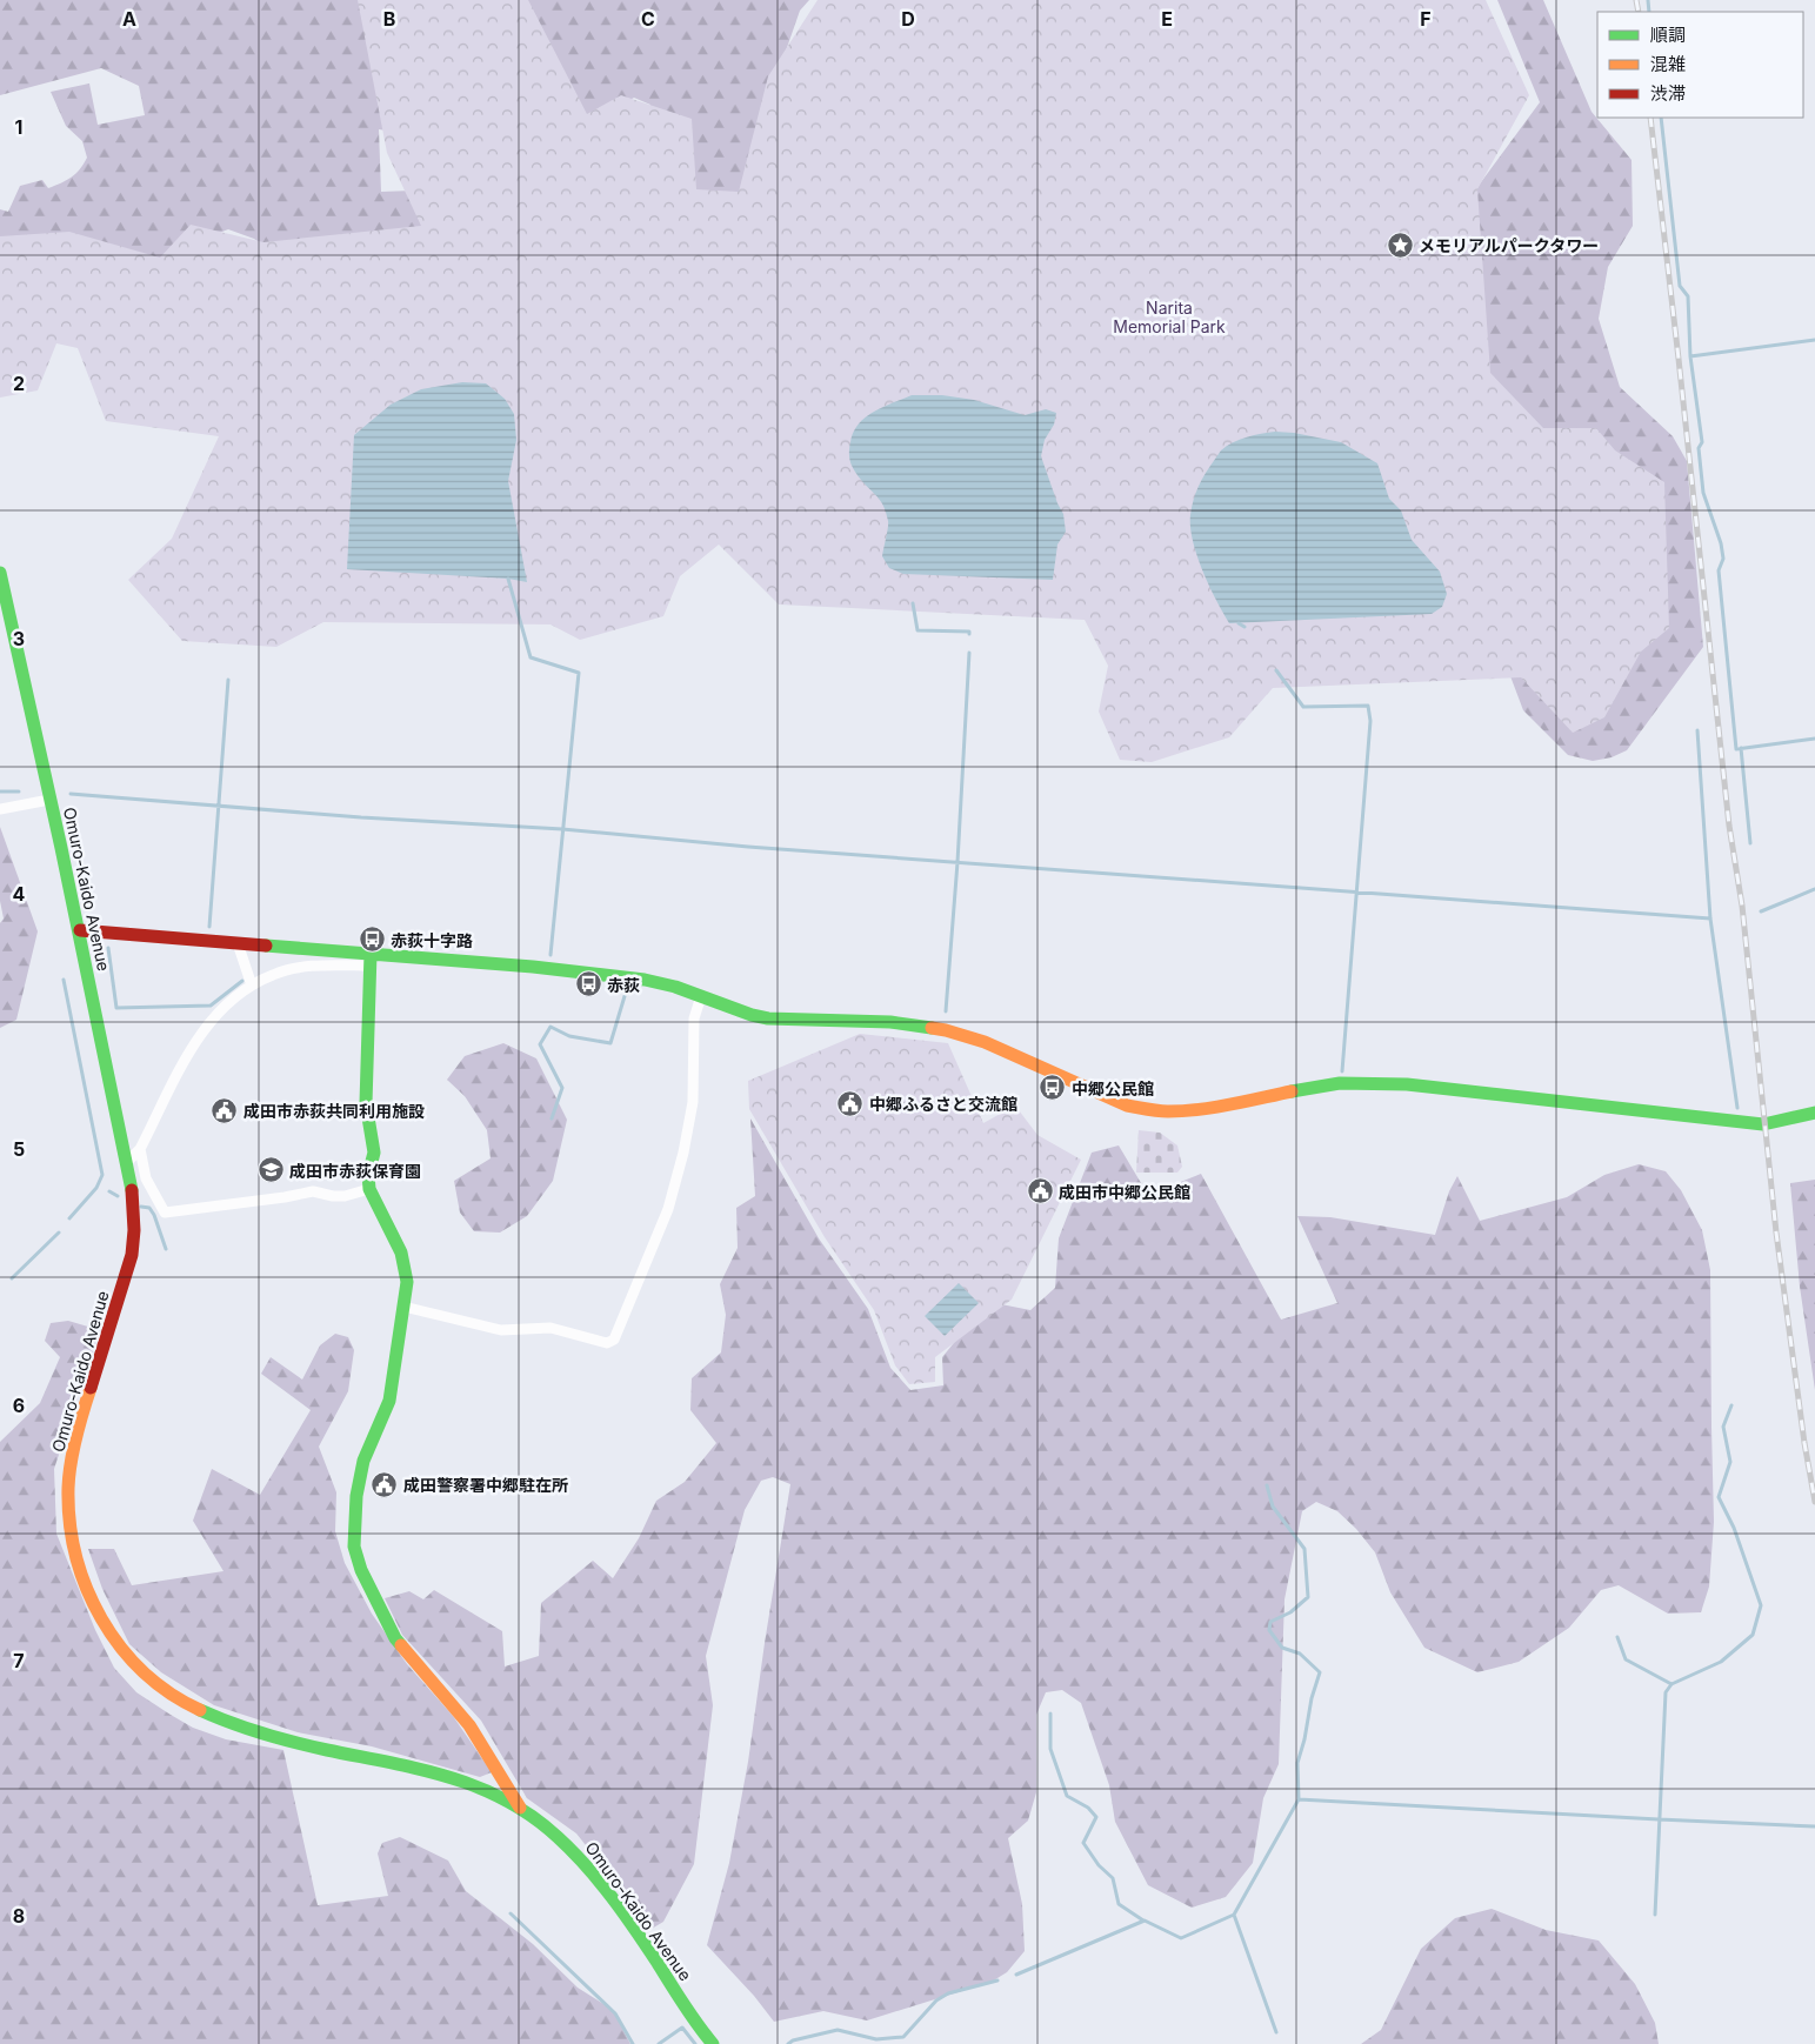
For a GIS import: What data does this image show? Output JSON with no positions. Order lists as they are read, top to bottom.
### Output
{
  "streets": {
    "street": ["Omuro-Kaido Avenue"]
  },
  "parks": ["Narita Memorial Park"],
  "places": {
    "place": ["メモリアルパークタワー"],
    "bus stop": ["赤荻十字路", "赤荻", "中郷公民館"],
    "public building": [
      "中郷ふるさと交流館",
      "成田市赤荻共同利用施設",
      "成田市中郷公民館",
      "成田警察署中郷駐在所"
    ],
    "school or university": ["成田市赤荻保育園"]
  },
  "legend": ["順調", "混雑", "渋滞"],
  "grid": {
    "columns": [
      "A",
      "B",
      "C",
      "D",
      "E",
      "F"
    ],
    "rows": [
      "1",
      "2",
      "3",
      "4",
      "5",
      "6",
      "7",
      "8"
    ]
  }
}
